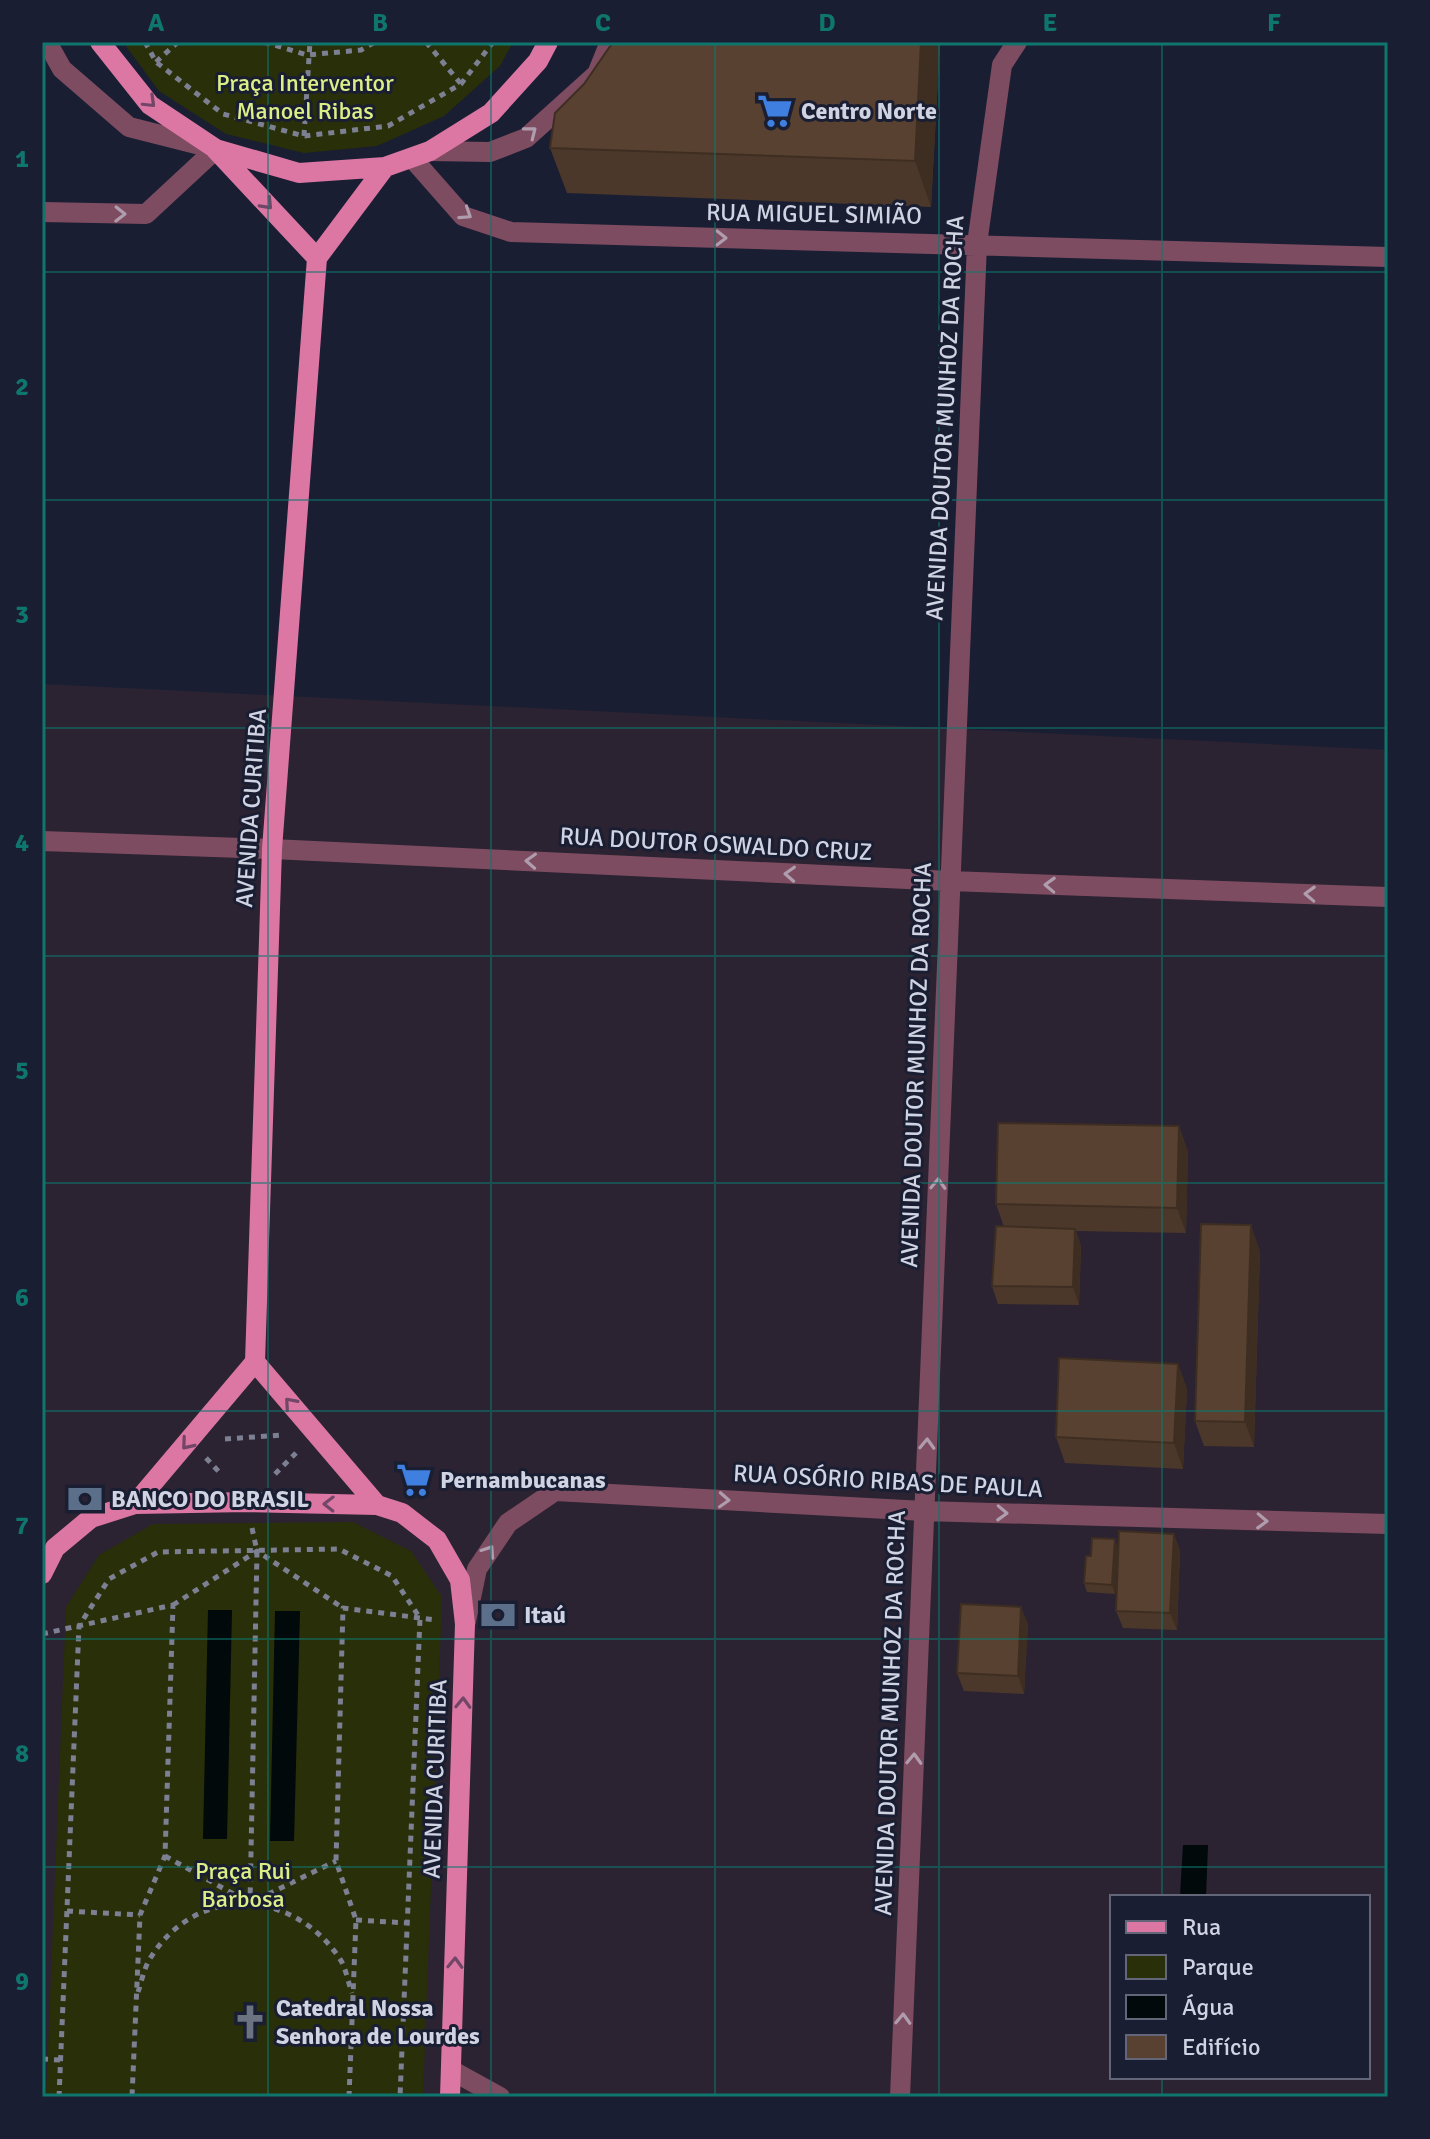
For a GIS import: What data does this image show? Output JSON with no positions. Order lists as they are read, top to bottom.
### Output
{
  "streets": {
    "main road": ["AVENIDA CURITIBA"],
    "street": [
      "RUA MIGUEL SIMIÃO",
      "AVENIDA DOUTOR MUNHOZ DA ROCHA",
      "RUA DOUTOR OSWALDO CRUZ",
      "RUA OSÓRIO RIBAS DE PAULA"
    ]
  },
  "crossings": [
    ["RUA MIGUEL SIMIÃO", "AVENIDA DOUTOR MUNHOZ DA ROCHA"],
    ["AVENIDA DOUTOR MUNHOZ DA ROCHA", "RUA DOUTOR OSWALDO CRUZ"],
    ["AVENIDA DOUTOR MUNHOZ DA ROCHA", "RUA OSÓRIO RIBAS DE PAULA"],
    ["AVENIDA CURITIBA", "RUA DOUTOR OSWALDO CRUZ"],
    ["AVENIDA CURITIBA", "RUA OSÓRIO RIBAS DE PAULA"]
  ],
  "one_way": [
    "RUA MIGUEL SIMIÃO",
    "AVENIDA DOUTOR MUNHOZ DA ROCHA",
    "RUA DOUTOR OSWALDO CRUZ",
    "RUA OSÓRIO RIBAS DE PAULA"
  ],
  "parks": ["Praça Interventor Manoel Ribas", "Praça Rui Barbosa"],
  "places": {
    "supermarket": ["Centro Norte", "Pernambucanas"],
    "bank": ["BANCO DO BRASIL", "Itaú"],
    "church": ["Catedral Nossa Senhora de Lourdes"]
  },
  "legend": [
    "Rua",
    "Parque",
    "Água",
    "Edifício"
  ],
  "grid": {
    "columns": [
      "A",
      "B",
      "C",
      "D",
      "E",
      "F"
    ],
    "rows": [
      "1",
      "2",
      "3",
      "4",
      "5",
      "6",
      "7",
      "8",
      "9"
    ]
  }
}
